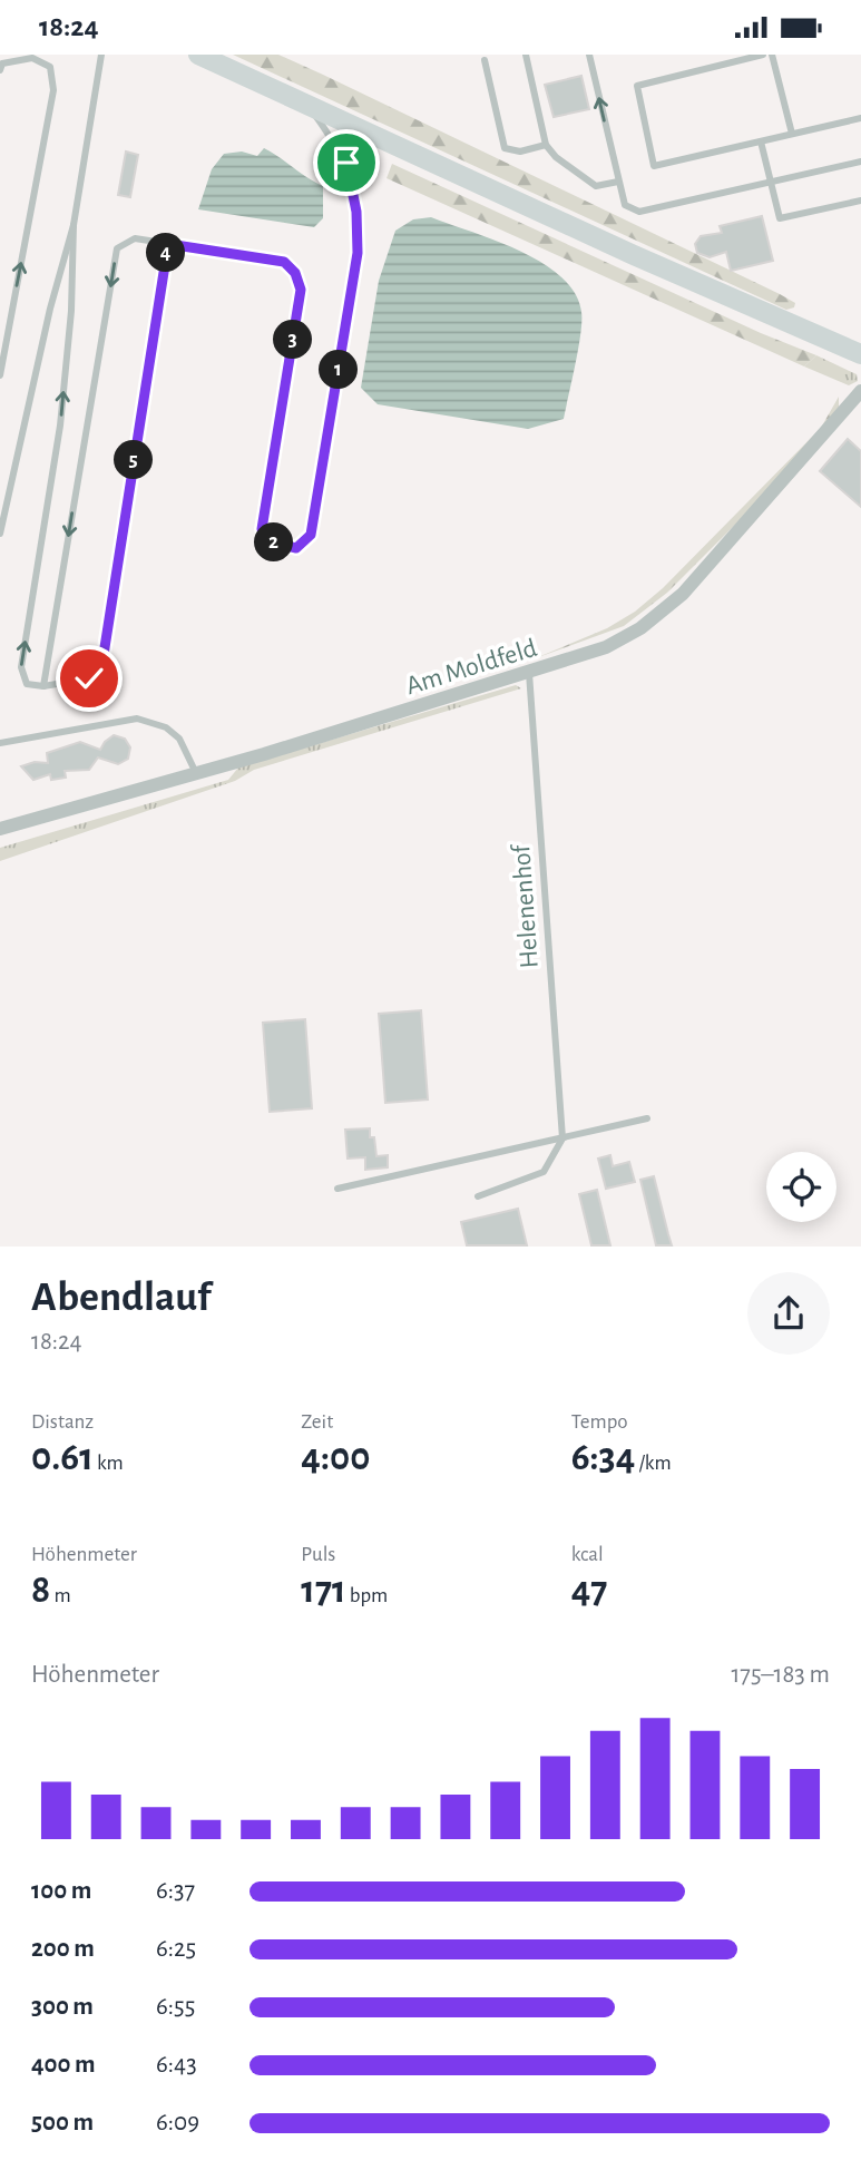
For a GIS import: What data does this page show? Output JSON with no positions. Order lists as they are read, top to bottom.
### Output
{
  "streets": {
    "street": ["Am Moldfeld"],
    "lane": ["Helenenhof"]
  },
  "crossings": [
    ["Am Moldfeld", "Helenenhof"]
  ],
  "page": {
    "status": "18:24",
    "pins": [
      "4",
      "3",
      "1",
      "5",
      "2"
    ],
    "heading": ["Abendlauf", "18:24"],
    "stats": [
      ["Distanz", "0.61 km"],
      ["Zeit", "4:00"],
      ["Tempo", "6:34 /km"],
      ["Höhenmeter", "8 m"],
      ["Puls", "171 bpm"],
      ["kcal", "47"]
    ],
    "chart": ["Höhenmeter", "175–183 m"],
    "list": [
      {
        "name": "100 m",
        "note": "6:37"
      },
      {
        "name": "200 m",
        "note": "6:25"
      },
      {
        "name": "300 m",
        "note": "6:55"
      },
      {
        "name": "400 m",
        "note": "6:43"
      },
      {
        "name": "500 m",
        "note": "6:09"
      }
    ]
  }
}
